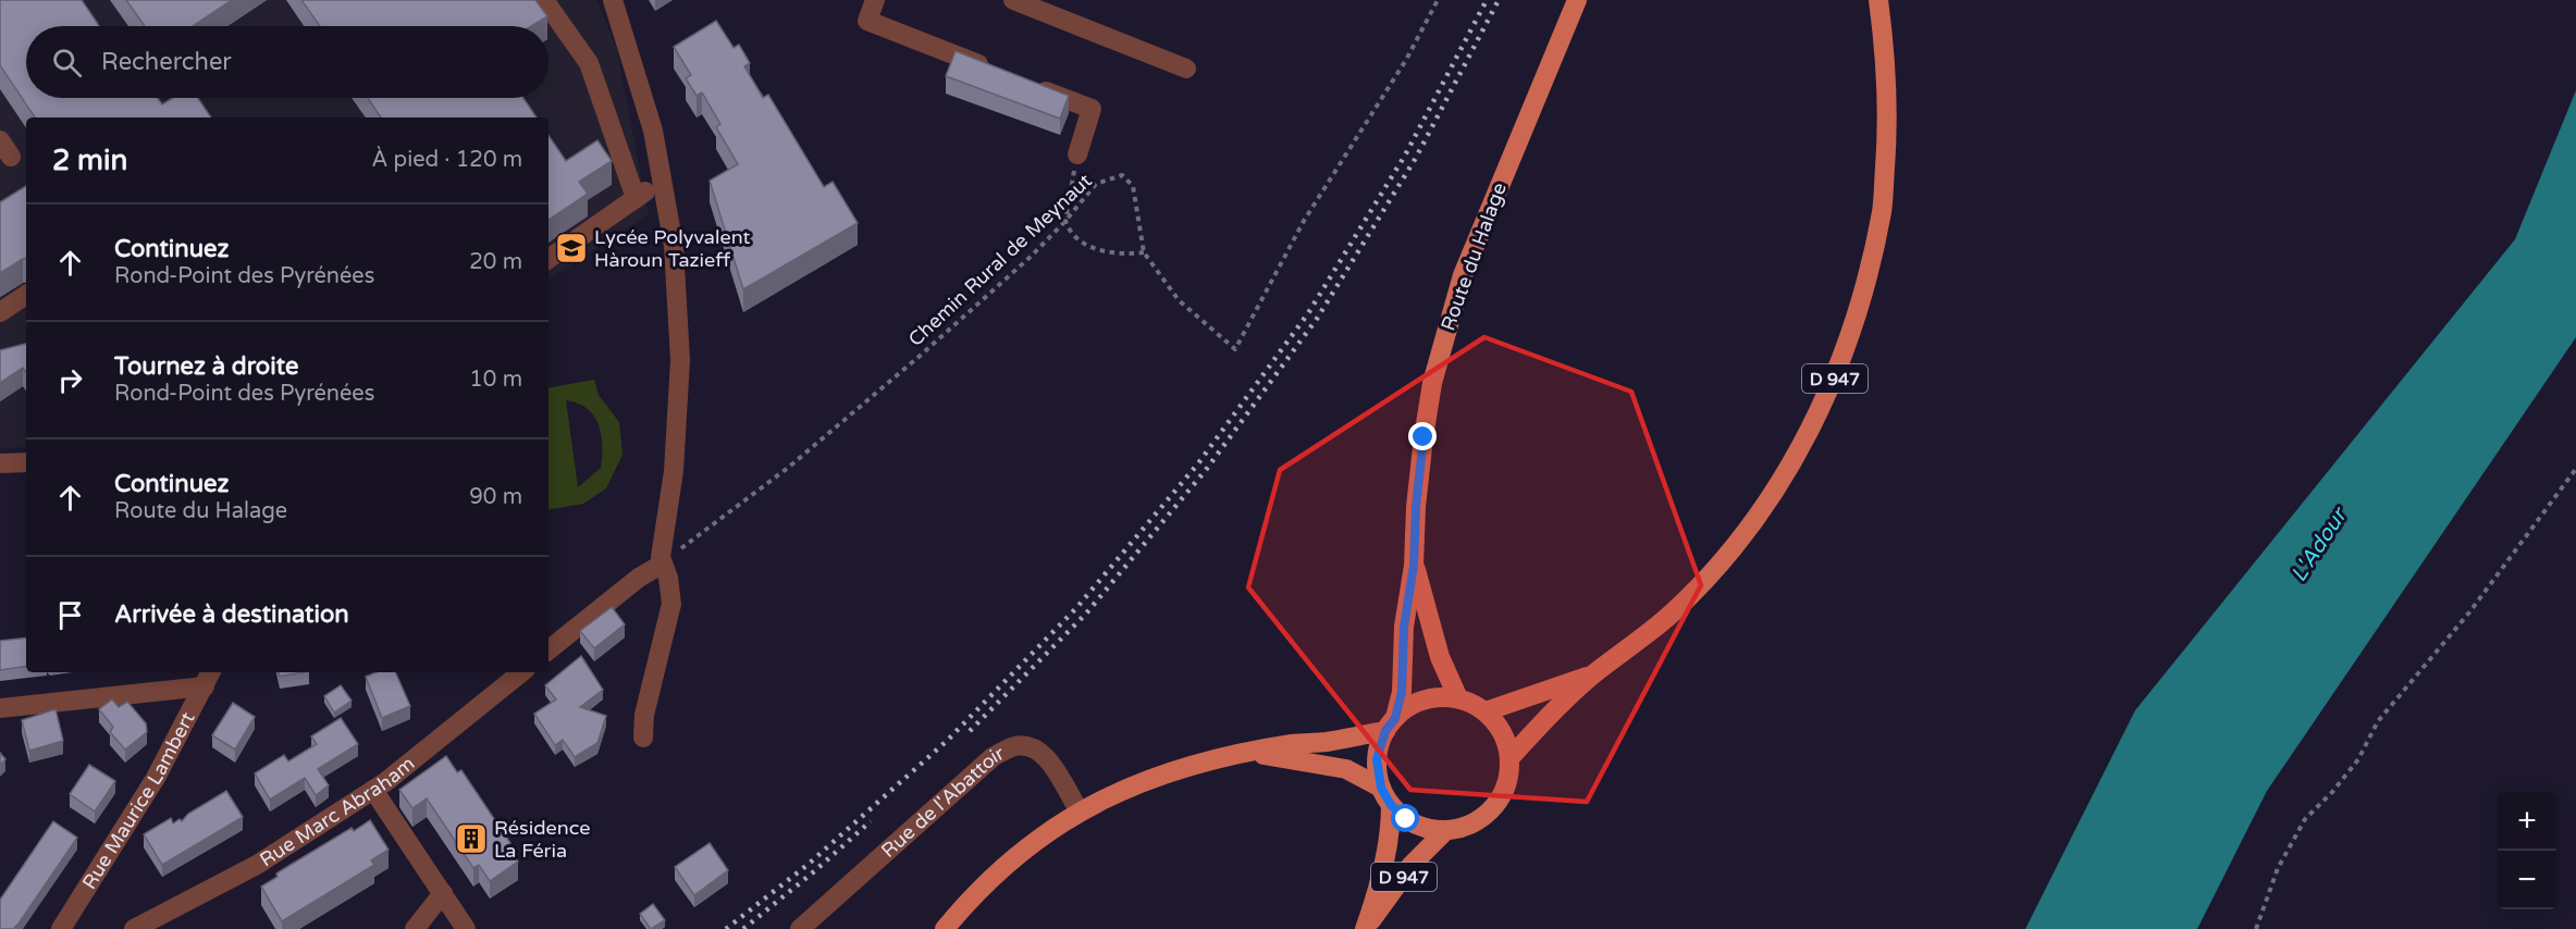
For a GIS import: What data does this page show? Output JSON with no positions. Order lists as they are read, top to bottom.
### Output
{
  "streets": {
    "main road": ["Route du Halage", "D 947"],
    "street": ["Rue Maurice Lambert", "Rue de l'Abattoir", "Rue Marc Abraham"],
    "path": ["Chemin Rural de Meynaut"]
  },
  "crossings": [
    ["Route du Halage", "D 947"]
  ],
  "water": ["L'Adour"],
  "places": {
    "school or university": ["Lycée Polyvalent Hàroun Tazieff"],
    "building": ["Résidence La Féria"]
  },
  "page": {
    "search": "Rechercher",
    "heading": ["2 min", "À pied · 120 m"],
    "list": [
      ["Continuez", "Rond-Point des Pyrénées", "20 m"],
      ["Tournez à droite", "Rond-Point des Pyrénées", "10 m"],
      ["Continuez", "Route du Halage", "90 m"],
      "Arrivée à destination"
    ],
    "map_buttons": ["+", "−"]
  }
}
